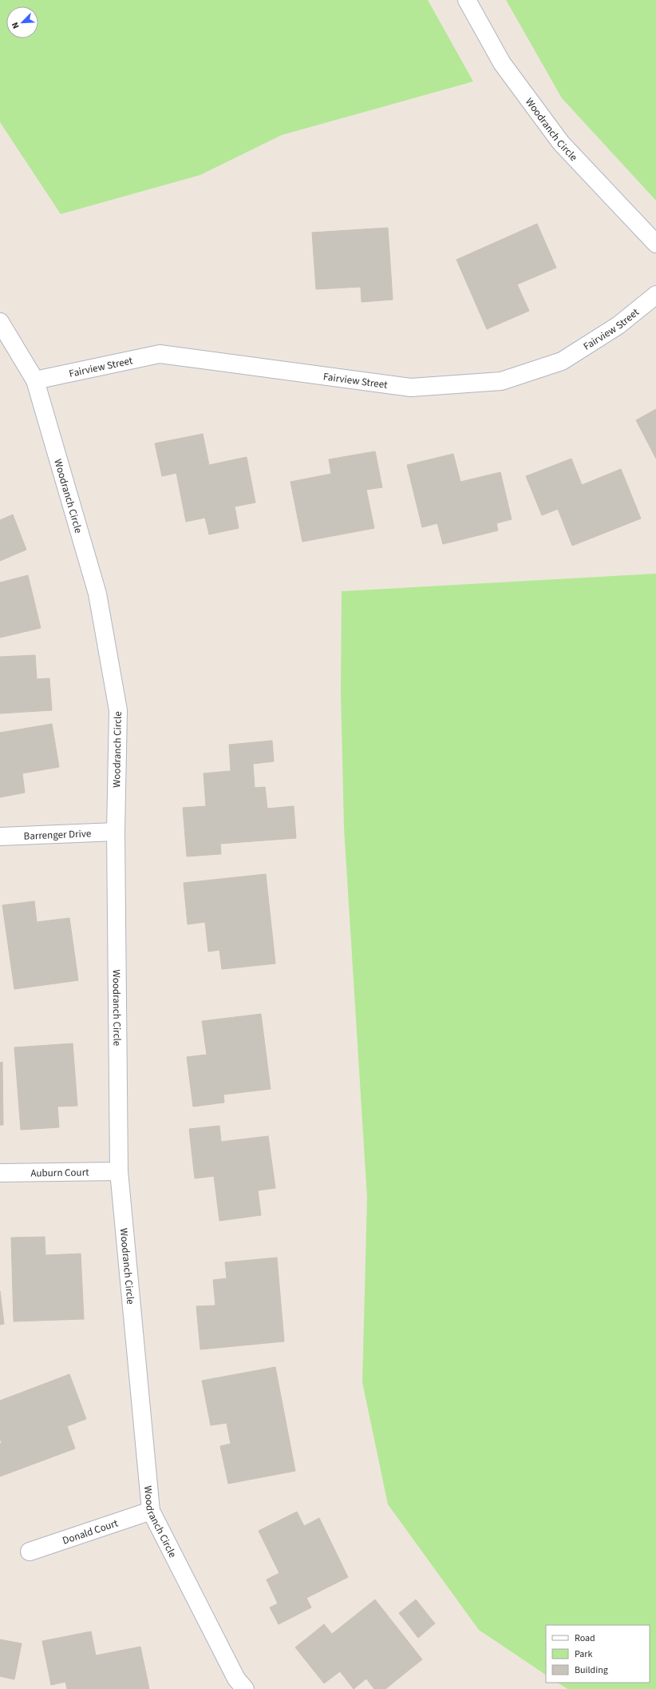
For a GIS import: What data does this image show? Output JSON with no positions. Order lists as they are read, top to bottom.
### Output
{
  "streets": {
    "street": [
      "Woodranch Circle",
      "Fairview Street",
      "Barrenger Drive",
      "Auburn Court",
      "Donald Court"
    ]
  },
  "crossings": [
    ["Woodranch Circle", "Fairview Street"],
    ["Woodranch Circle", "Barrenger Drive"],
    ["Woodranch Circle", "Auburn Court"],
    ["Woodranch Circle", "Donald Court"]
  ],
  "legend": ["Road", "Park", "Building"],
  "north": "bottom left"
}
